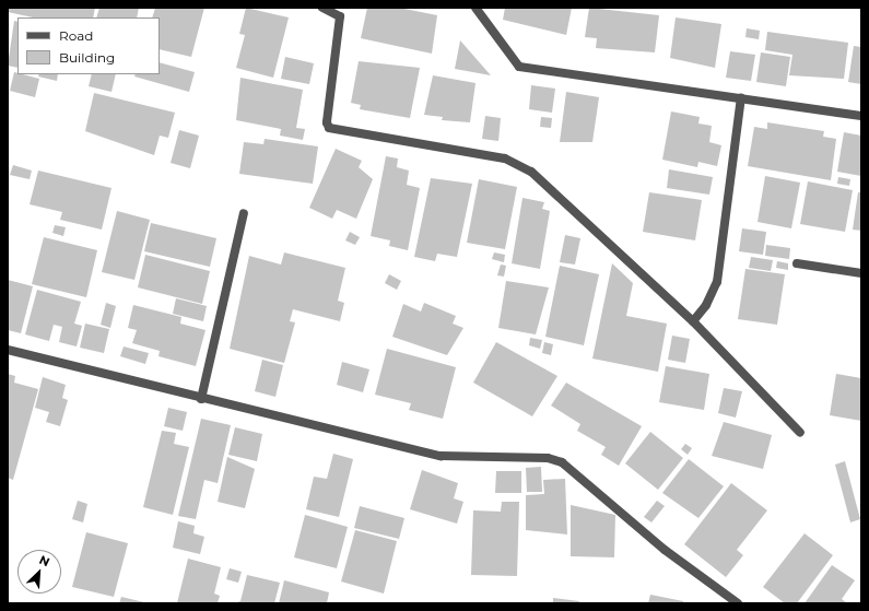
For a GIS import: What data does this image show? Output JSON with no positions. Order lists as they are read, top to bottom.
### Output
{
  "legend": ["Road", "Building"],
  "north": "top right"
}
